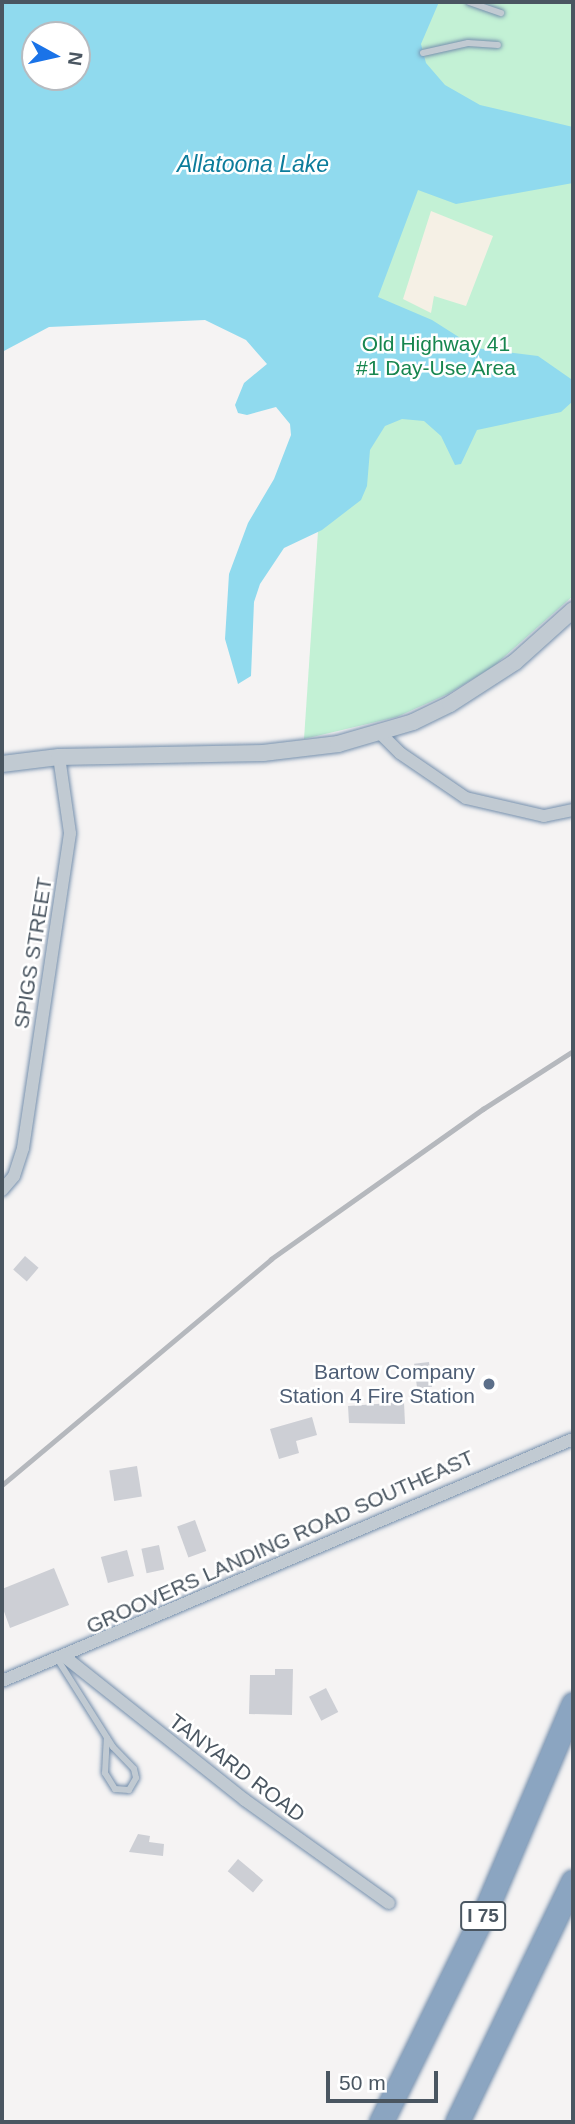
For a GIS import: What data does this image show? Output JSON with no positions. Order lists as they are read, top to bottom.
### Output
{
  "streets": {
    "highway": ["I 75"],
    "street": ["SPIGS STREET", "GROOVERS LANDING ROAD SOUTHEAST", "TANYARD ROAD"]
  },
  "crossings": [
    ["GROOVERS LANDING ROAD SOUTHEAST", "TANYARD ROAD"]
  ],
  "water": ["Allatoona Lake"],
  "parks": ["Old Highway 41 #1 Day-Use Area"],
  "places": ["Bartow Company Station 4 Fire Station"],
  "scale_bar": "50 m",
  "north": "right"
}
